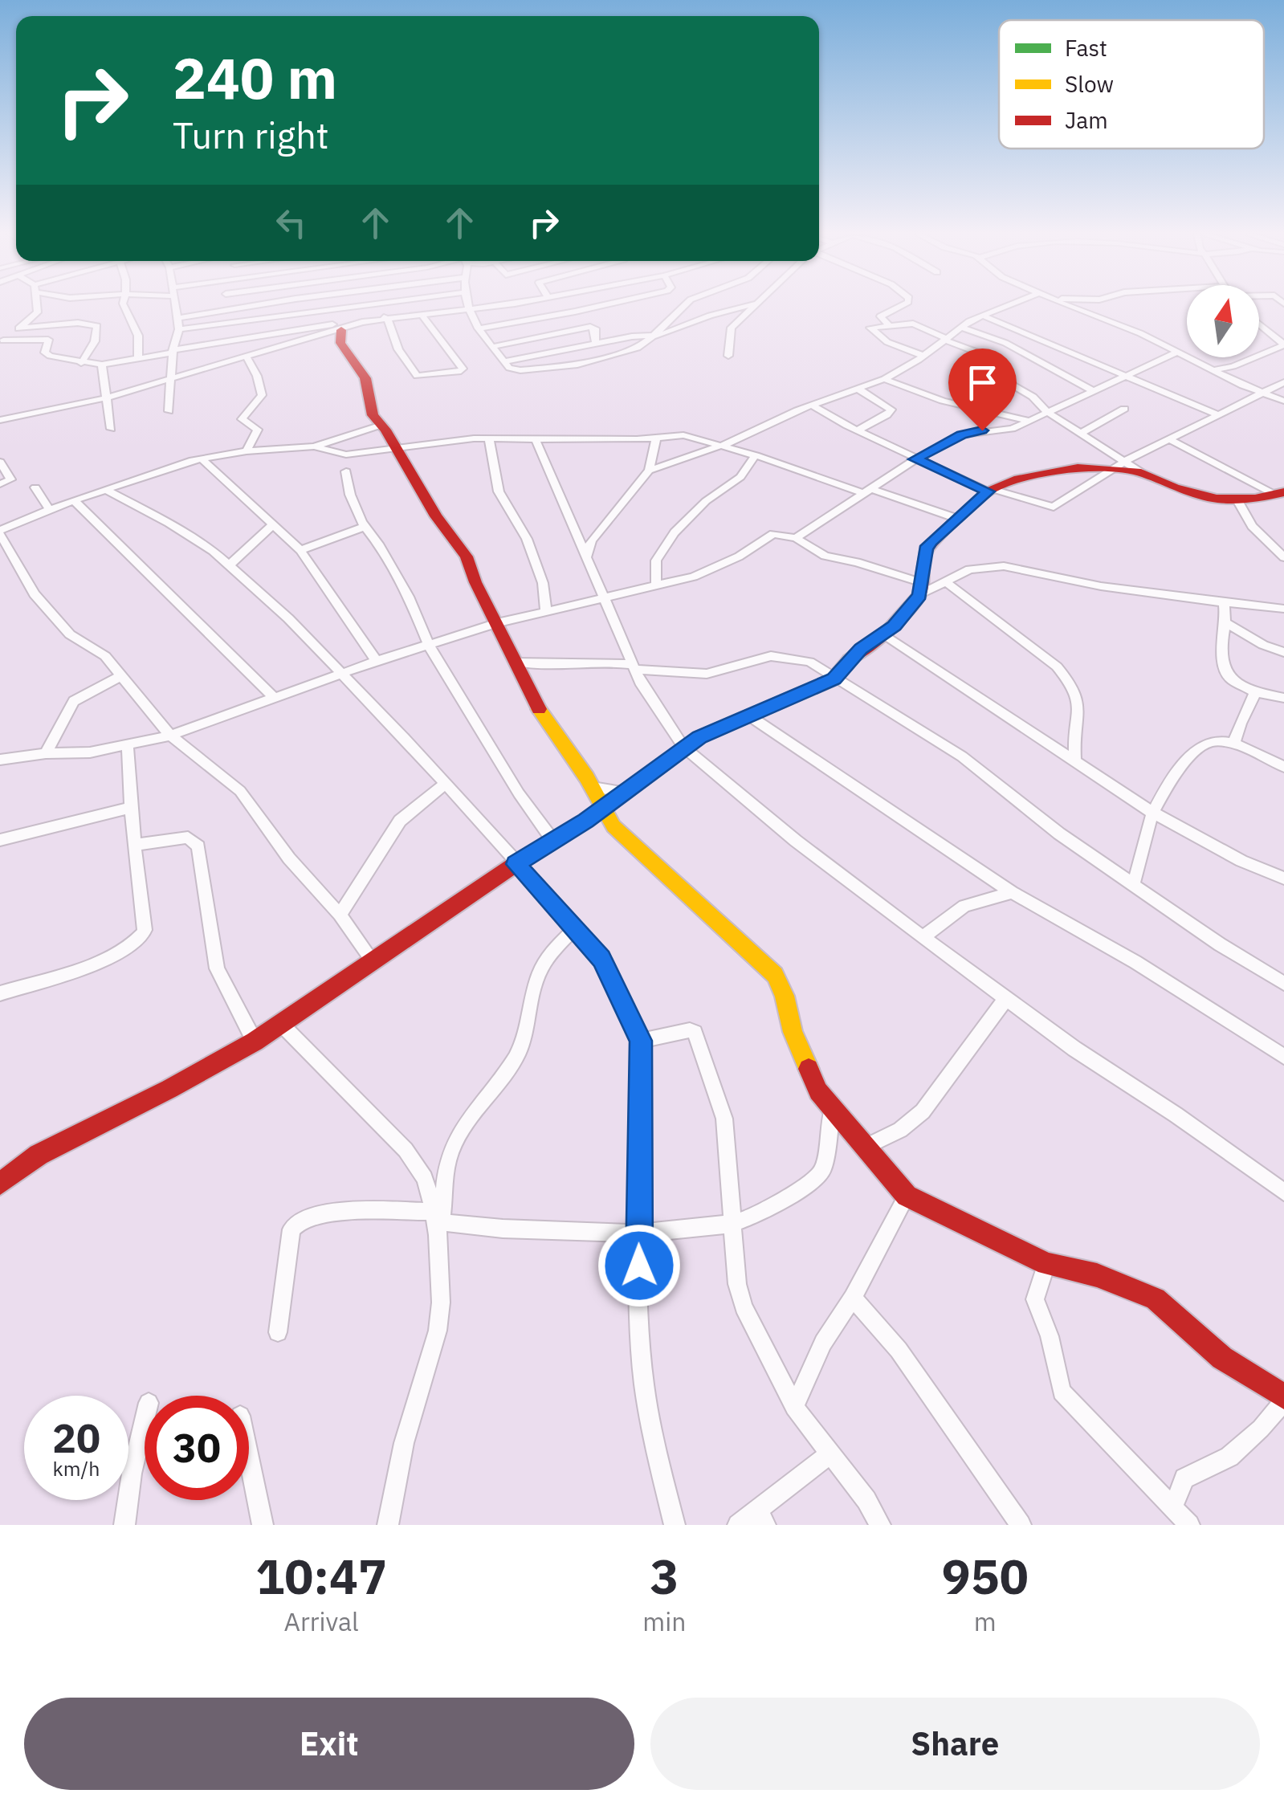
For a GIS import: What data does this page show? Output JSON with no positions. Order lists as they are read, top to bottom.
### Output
{
  "legend": ["Fast", "Slow", "Jam"],
  "north": "top",
  "page": {
    "turn": ["240 m", "Turn right"],
    "speed": "20 km/h",
    "limit": "30",
    "eta": [
      "10:47",
      "Arrival",
      "3",
      "min",
      "950",
      "m"
    ],
    "buttons": ["Exit", "Share"]
  }
}
